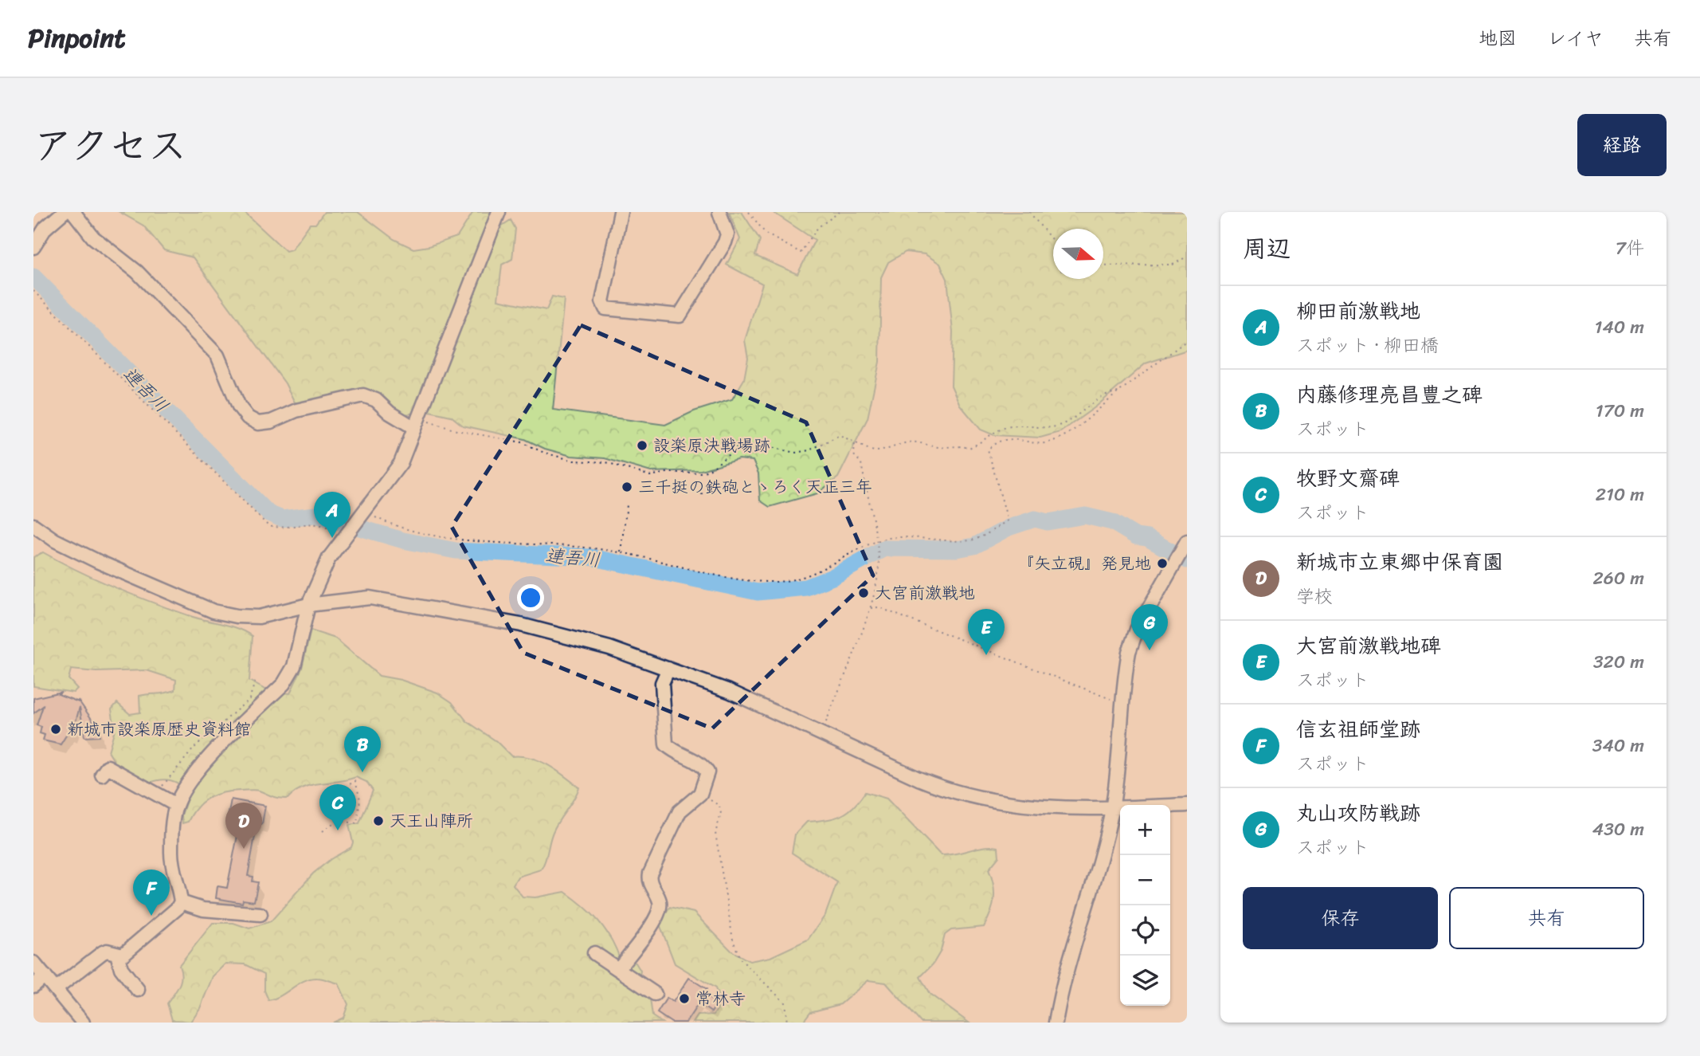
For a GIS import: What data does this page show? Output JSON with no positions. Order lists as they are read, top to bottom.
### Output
{
  "water": ["連吾川"],
  "places": [
    "設楽原決戦場跡",
    "三千挺の鉄砲とゝろく天正三年",
    "『矢立硯』発見地",
    "大宮前激戦地",
    "新城市設楽原歴史資料館",
    "天王山陣所",
    "常林寺"
  ],
  "north": "right",
  "page": {
    "header": "Pinpoint",
    "nav": ["地図", "レイヤ", "共有"],
    "title": "アクセス",
    "buttons": [
      "経路",
      ["保存", "共有"]
    ],
    "heading": ["周辺", "7件"],
    "list": [
      {
        "mark": "A",
        "name": "柳田前激戦地",
        "note": "スポット · 柳田橋",
        "value": "140 m"
      },
      {
        "mark": "B",
        "name": "内藤修理亮昌豊之碑",
        "note": "スポット",
        "value": "170 m"
      },
      {
        "mark": "C",
        "name": "牧野文齋碑",
        "note": "スポット",
        "value": "210 m"
      },
      {
        "mark": "D",
        "name": "新城市立東郷中保育園",
        "note": "学校",
        "value": "260 m"
      },
      {
        "mark": "E",
        "name": "大宮前激戦地碑",
        "note": "スポット",
        "value": "320 m"
      },
      {
        "mark": "F",
        "name": "信玄祖師堂跡",
        "note": "スポット",
        "value": "340 m"
      },
      {
        "mark": "G",
        "name": "丸山攻防戦跡",
        "note": "スポット",
        "value": "430 m"
      }
    ],
    "pins": [
      "A",
      "G",
      "E",
      "B",
      "C",
      "D",
      "F"
    ],
    "map_buttons": ["+", "−"]
  }
}
